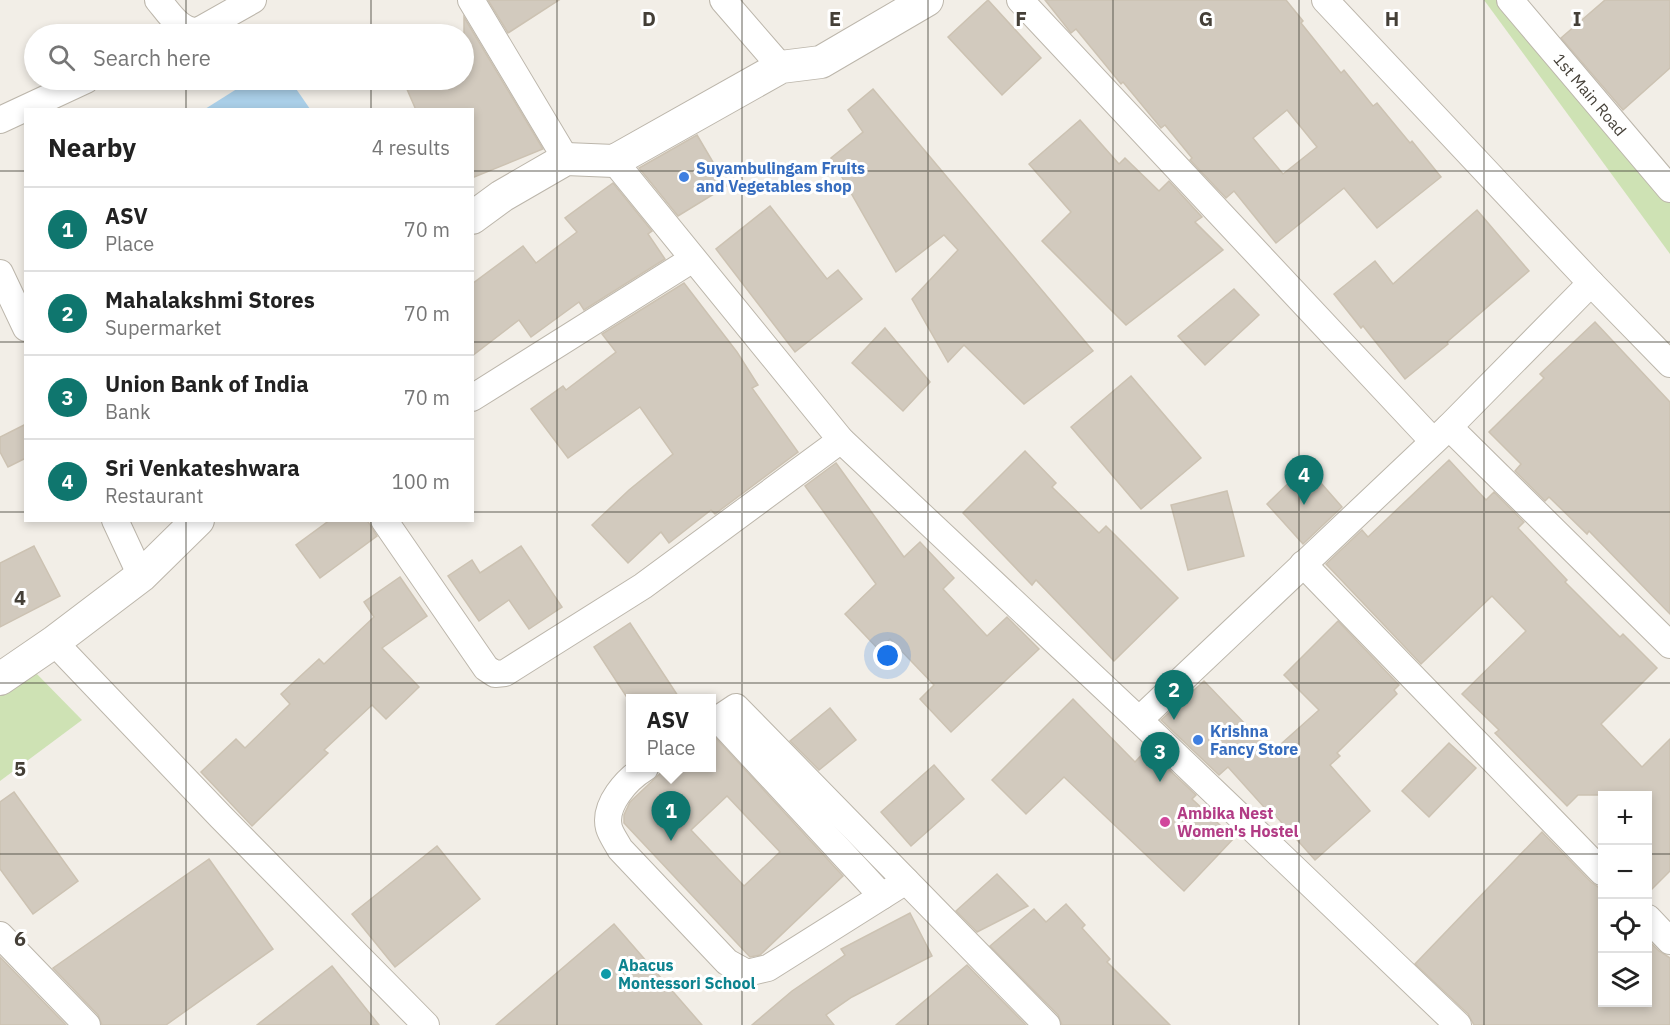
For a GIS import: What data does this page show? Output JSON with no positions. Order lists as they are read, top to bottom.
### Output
{
  "streets": {
    "street": ["1st Main Road"]
  },
  "places": [
    "Suyambulingam Fruits and Vegetables shop",
    "Krishna Fancy Store",
    "Ambika Nest Women's Hostel",
    "Abacus Montessori School"
  ],
  "page": {
    "search": "Search here",
    "heading": ["Nearby", "4 results"],
    "list": [
      {
        "mark": "1",
        "name": "ASV",
        "note": "Place",
        "value": "70 m"
      },
      {
        "mark": "2",
        "name": "Mahalakshmi Stores",
        "note": "Supermarket",
        "value": "70 m"
      },
      {
        "mark": "3",
        "name": "Union Bank of India",
        "note": "Bank",
        "value": "70 m"
      },
      {
        "mark": "4",
        "name": "Sri Venkateshwara",
        "note": "Restaurant",
        "value": "100 m"
      }
    ],
    "pins": [
      "4",
      "2",
      "3",
      "1"
    ],
    "popup": ["ASV", "Place"],
    "map_buttons": ["+", "−"]
  },
  "grid": {
    "columns": [
      "D",
      "E",
      "F",
      "G",
      "H",
      "I"
    ],
    "rows": ["4", "5", "6"]
  }
}
